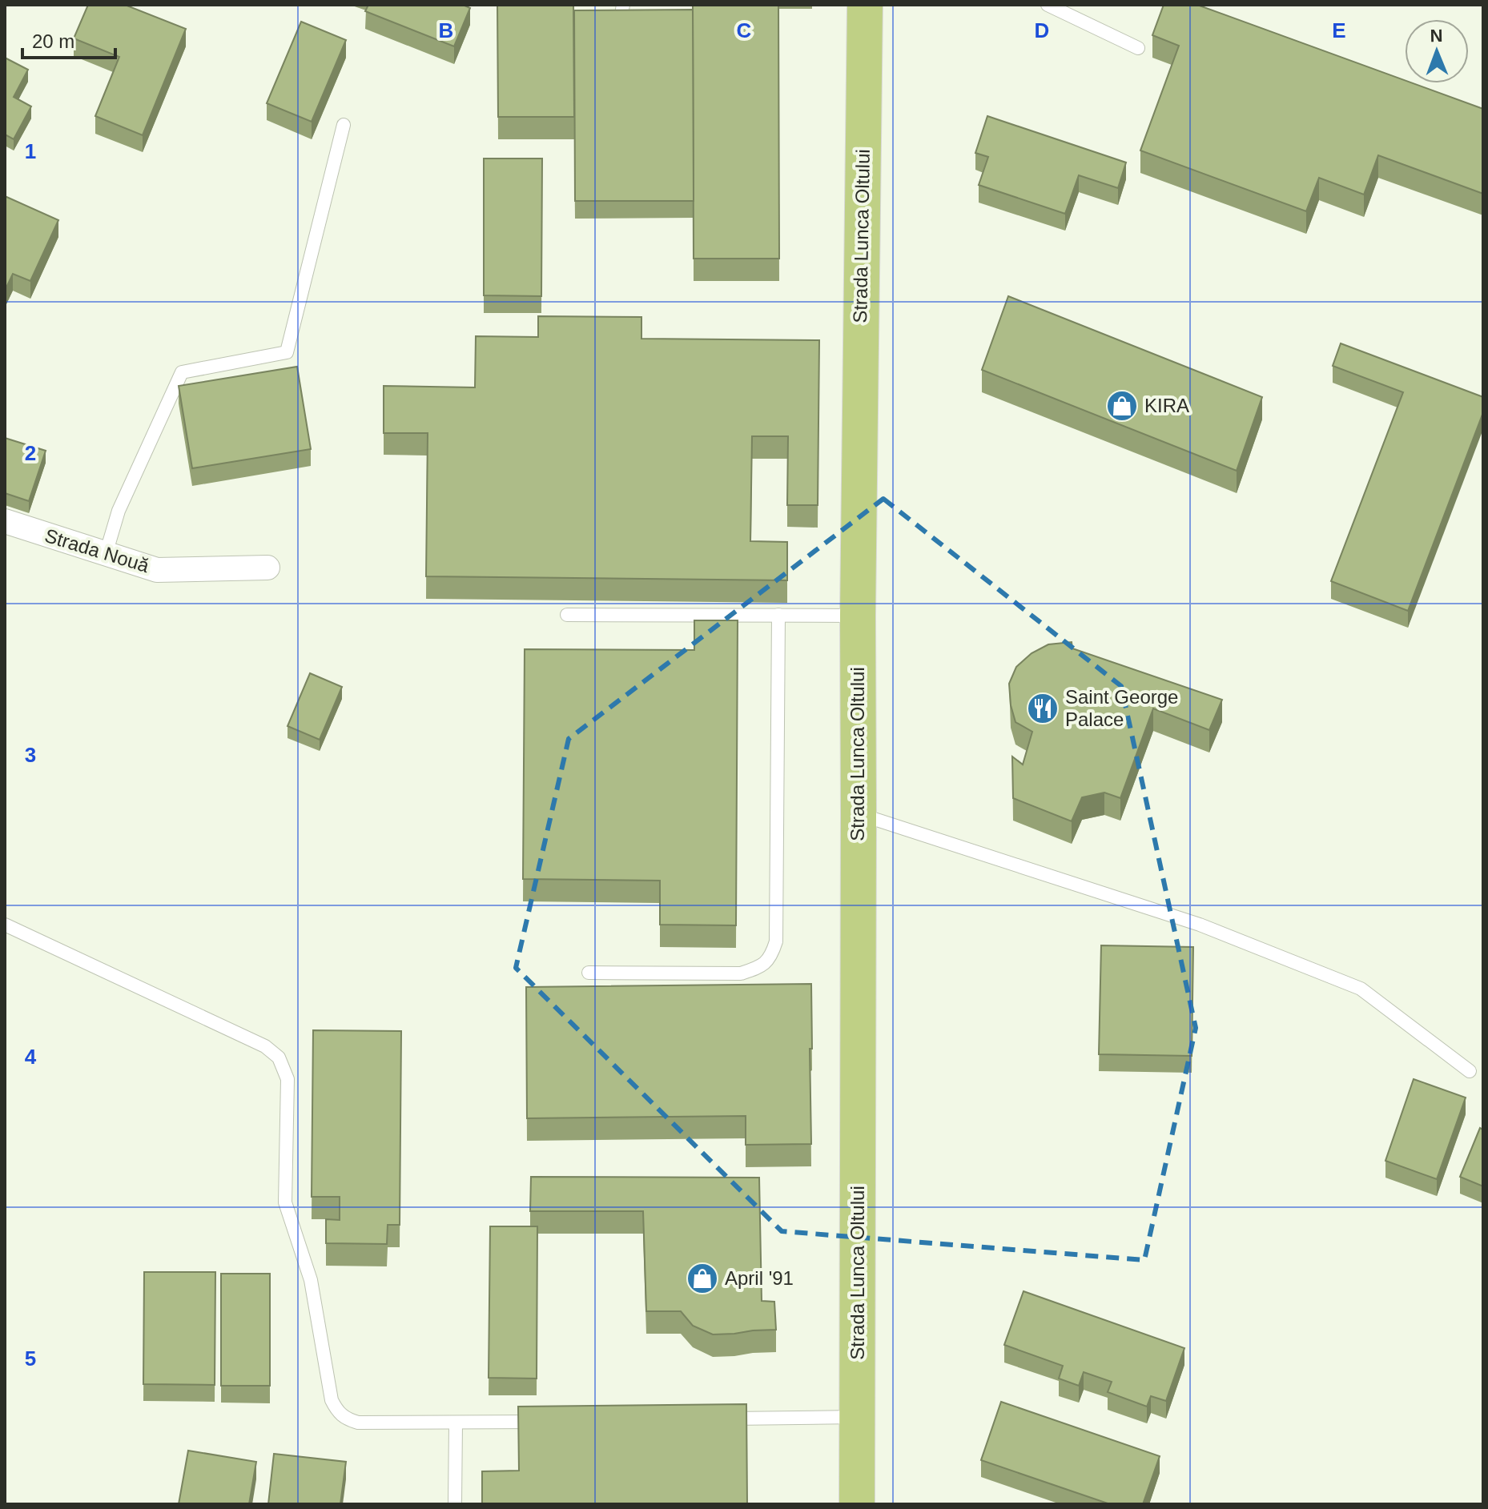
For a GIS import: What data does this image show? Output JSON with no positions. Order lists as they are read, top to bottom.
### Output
{
  "streets": {
    "main road": ["Strada Lunca Oltului"],
    "street": ["Strada Nouă"]
  },
  "places": {
    "shop": ["KIRA", "April '91"],
    "restaurant": ["Saint George Palace"]
  },
  "scale_bar": "20 m",
  "north": "top",
  "grid": {
    "columns": [
      "B",
      "C",
      "D",
      "E"
    ],
    "rows": [
      "1",
      "2",
      "3",
      "4",
      "5"
    ]
  }
}
